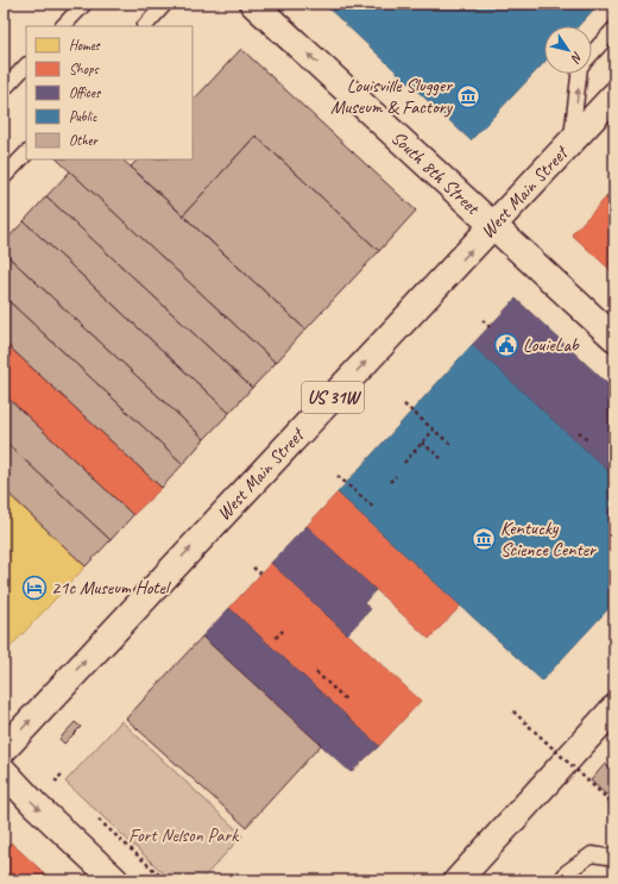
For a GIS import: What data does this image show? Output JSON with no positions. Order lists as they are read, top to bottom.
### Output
{
  "streets": {
    "main road": ["South 8th Street", "West Main Street", "US 31W"]
  },
  "crossings": [
    ["South 8th Street", "West Main Street"]
  ],
  "one_way": ["South 8th Street", "West Main Street"],
  "parks": ["Fort Nelson Park"],
  "places": {
    "museum": ["Louisville Slugger Museum & Factory", "Kentucky Science Center"],
    "public building": ["LouieLab"],
    "hotel": ["21c Museum Hotel"]
  },
  "legend": [
    "Homes",
    "Shops",
    "Offices",
    "Public",
    "Other"
  ],
  "north": "bottom right"
}
